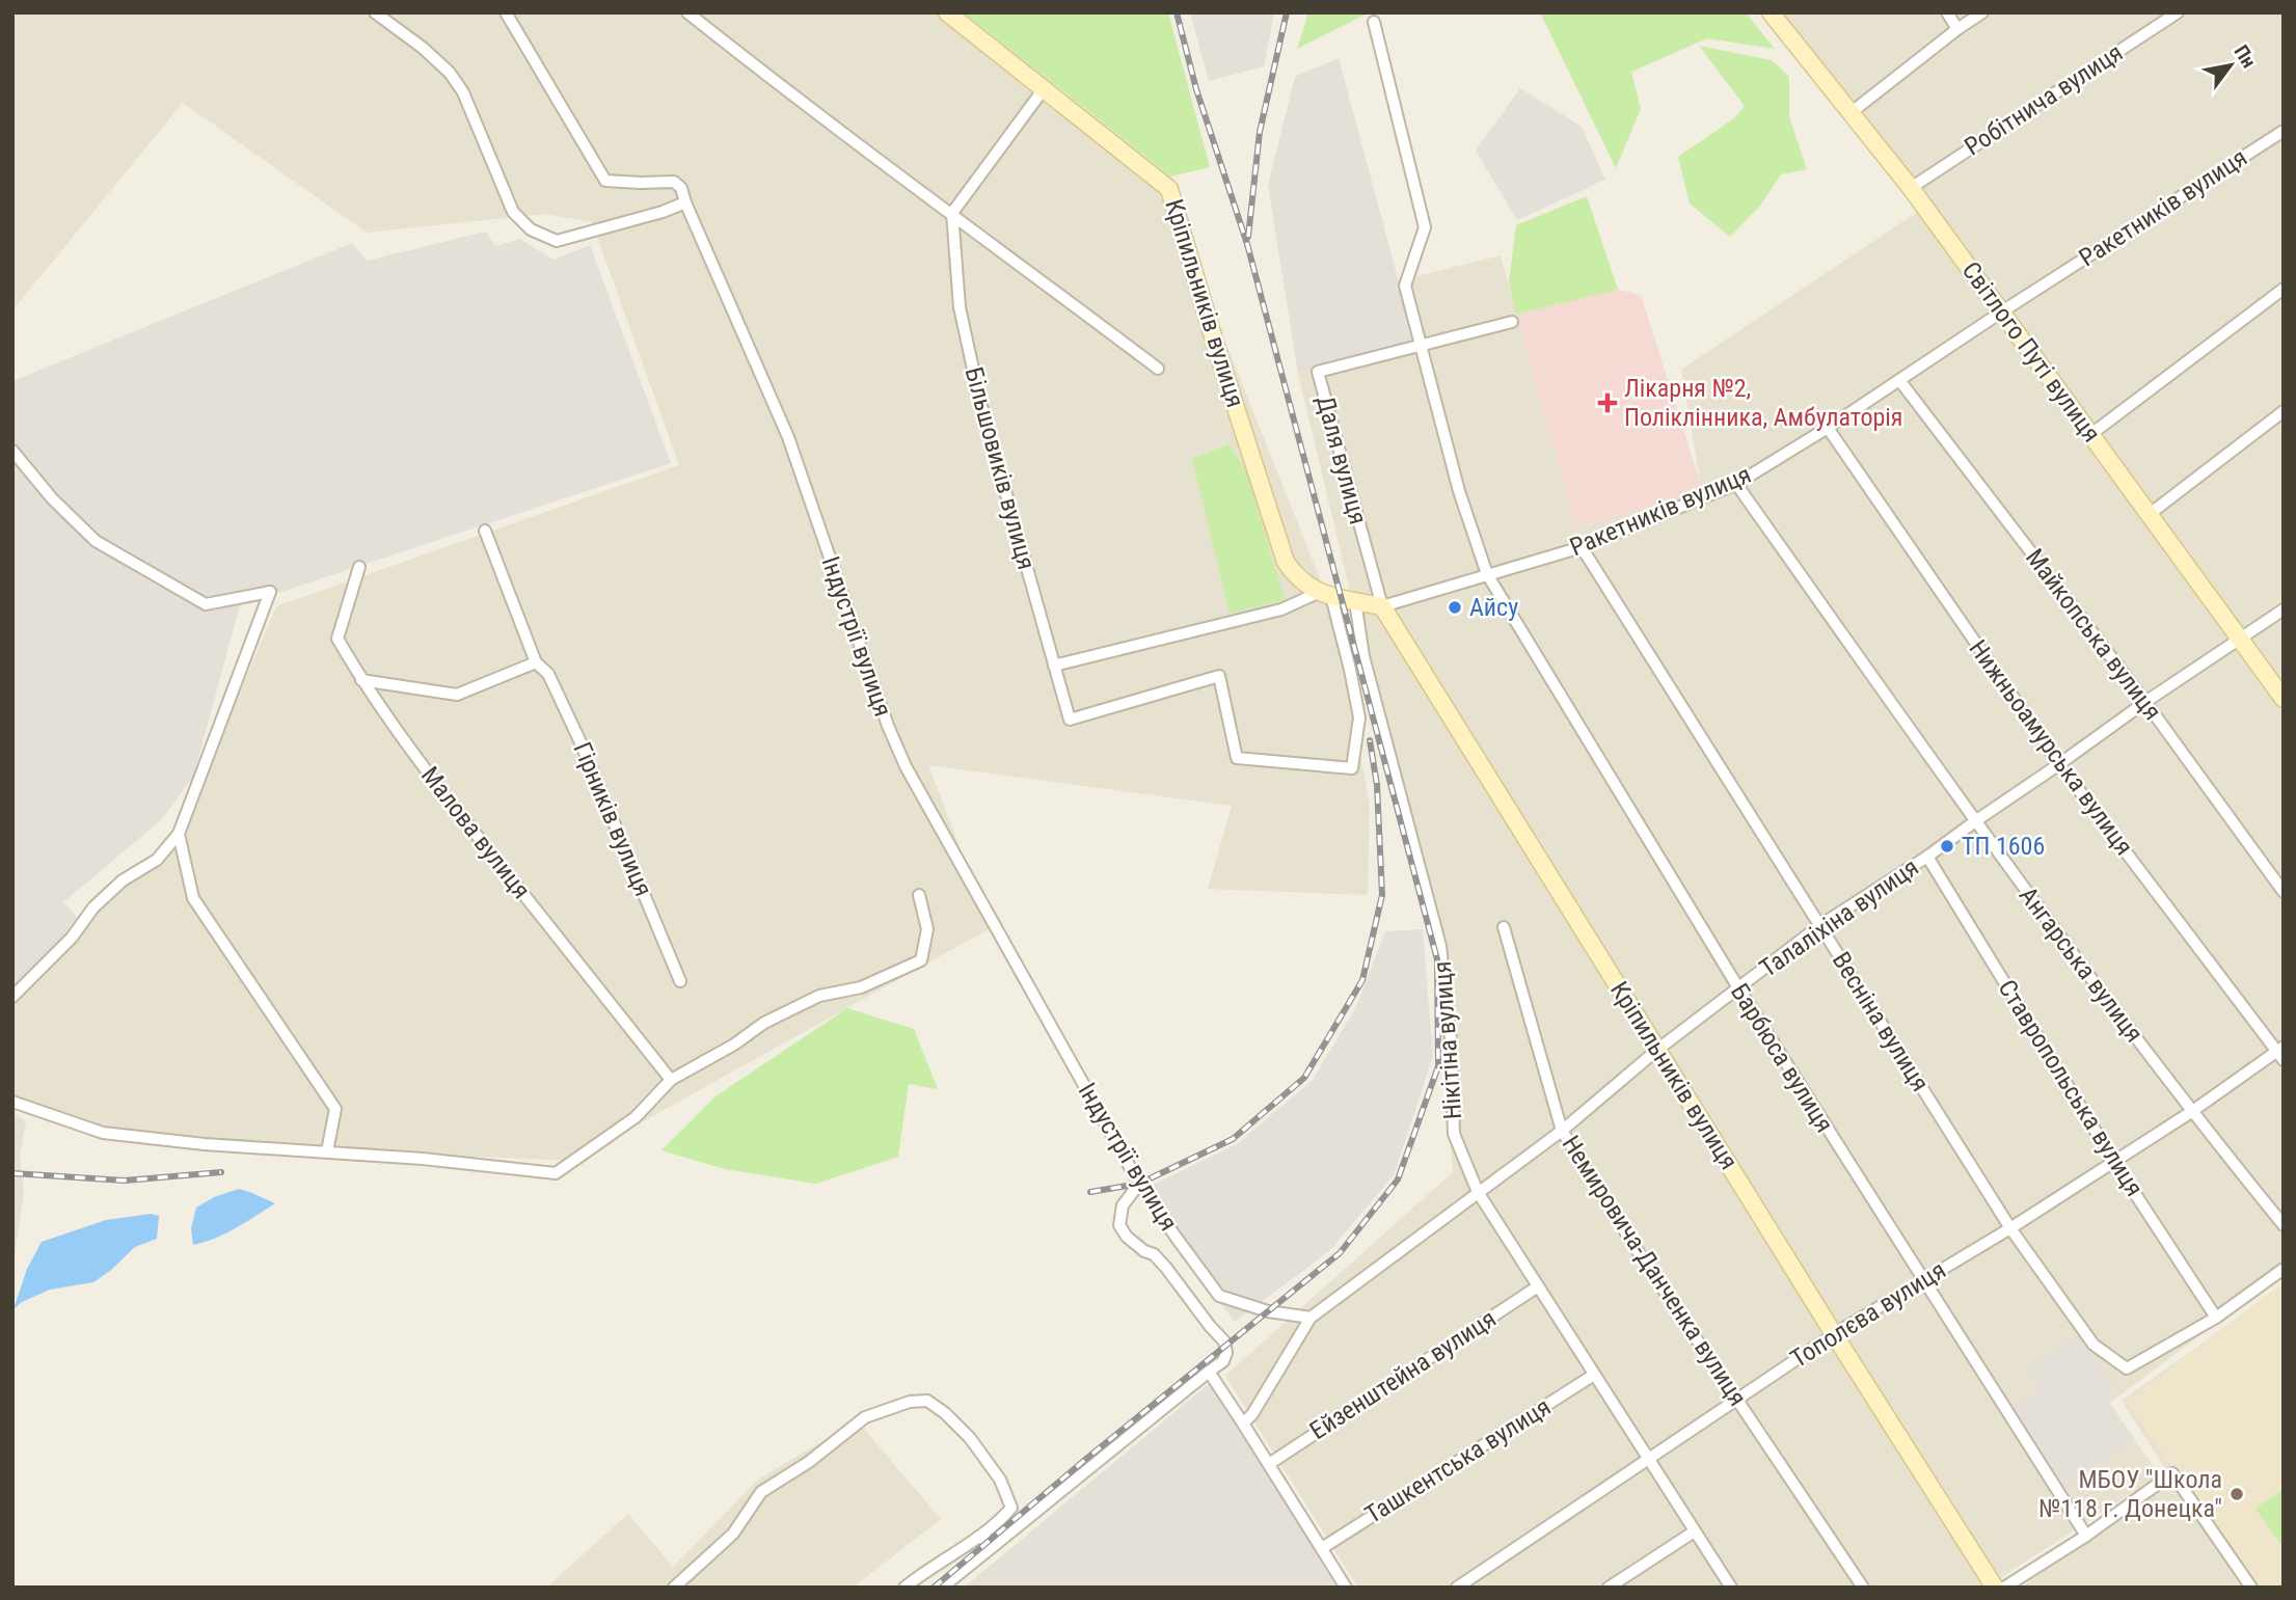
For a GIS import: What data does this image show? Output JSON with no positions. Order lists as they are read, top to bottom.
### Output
{
  "streets": {
    "street": [
      "Робітнича вулиця",
      "Ракетників вулиця",
      "Кріпильників вулиця",
      "Світлого Путі вулиця",
      "Даля вулиця",
      "Більшовиків вулиця",
      "Майкопська вулиця",
      "Індустрії вулиця",
      "Нижньоамурська вулиця",
      "Гірників вулиця",
      "Малова вулиця",
      "Талаліхіна вулиця",
      "Ангарська вулиця",
      "Весніна вулиця",
      "Нікітіна вулиця",
      "Барбюса вулиця",
      "Ставропольська вулиця",
      "Немировича-Данченка вулиця",
      "Тополєва вулиця",
      "Ейзенштейна вулиця",
      "Ташкентська вулиця"
    ]
  },
  "crossings": [
    ["Робітнича вулиця", "Світлого Путі вулиця"],
    ["Ракетників вулиця", "Кріпильників вулиця"],
    ["Ракетників вулиця", "Світлого Путі вулиця"],
    ["Ракетників вулиця", "Даля вулиця"],
    ["Ракетників вулиця", "Майкопська вулиця"],
    ["Ракетників вулиця", "Нижньоамурська вулиця"],
    ["Ракетників вулиця", "Ангарська вулиця"],
    ["Ракетників вулиця", "Весніна вулиця"],
    ["Ракетників вулиця", "Барбюса вулиця"],
    ["Кріпильників вулиця", "Даля вулиця"],
    ["Кріпильників вулиця", "Більшовиків вулиця"],
    ["Кріпильників вулиця", "Талаліхіна вулиця"],
    ["Кріпильників вулиця", "Тополєва вулиця"],
    ["Світлого Путі вулиця", "Талаліхіна вулиця"],
    ["Майкопська вулиця", "Талаліхіна вулиця"],
    ["Індустрії вулиця", "Талаліхіна вулиця"],
    ["Нижньоамурська вулиця", "Талаліхіна вулиця"],
    ["Нижньоамурська вулиця", "Тополєва вулиця"],
    ["Талаліхіна вулиця", "Ангарська вулиця"],
    ["Талаліхіна вулиця", "Весніна вулиця"],
    ["Талаліхіна вулиця", "Нікітіна вулиця"],
    ["Талаліхіна вулиця", "Барбюса вулиця"],
    ["Талаліхіна вулиця", "Ставропольська вулиця"],
    ["Талаліхіна вулиця", "Немировича-Данченка вулиця"],
    ["Ангарська вулиця", "Тополєва вулиця"],
    ["Весніна вулиця", "Ставропольська вулиця"],
    ["Весніна вулиця", "Тополєва вулиця"],
    ["Нікітіна вулиця", "Тополєва вулиця"],
    ["Нікітіна вулиця", "Ейзенштейна вулиця"],
    ["Нікітіна вулиця", "Ташкентська вулиця"],
    ["Барбюса вулиця", "Тополєва вулиця"],
    ["Ставропольська вулиця", "Тополєва вулиця"],
    ["Немировича-Данченка вулиця", "Тополєва вулиця"]
  ],
  "places": {
    "health": ["Лікарня №2, Поліклінника, Амбулаторія"],
    "other": ["Айсу", "ТП 1606", "МБОУ \"Школа №118 г. Донецка\""]
  },
  "north": "top right"
}
